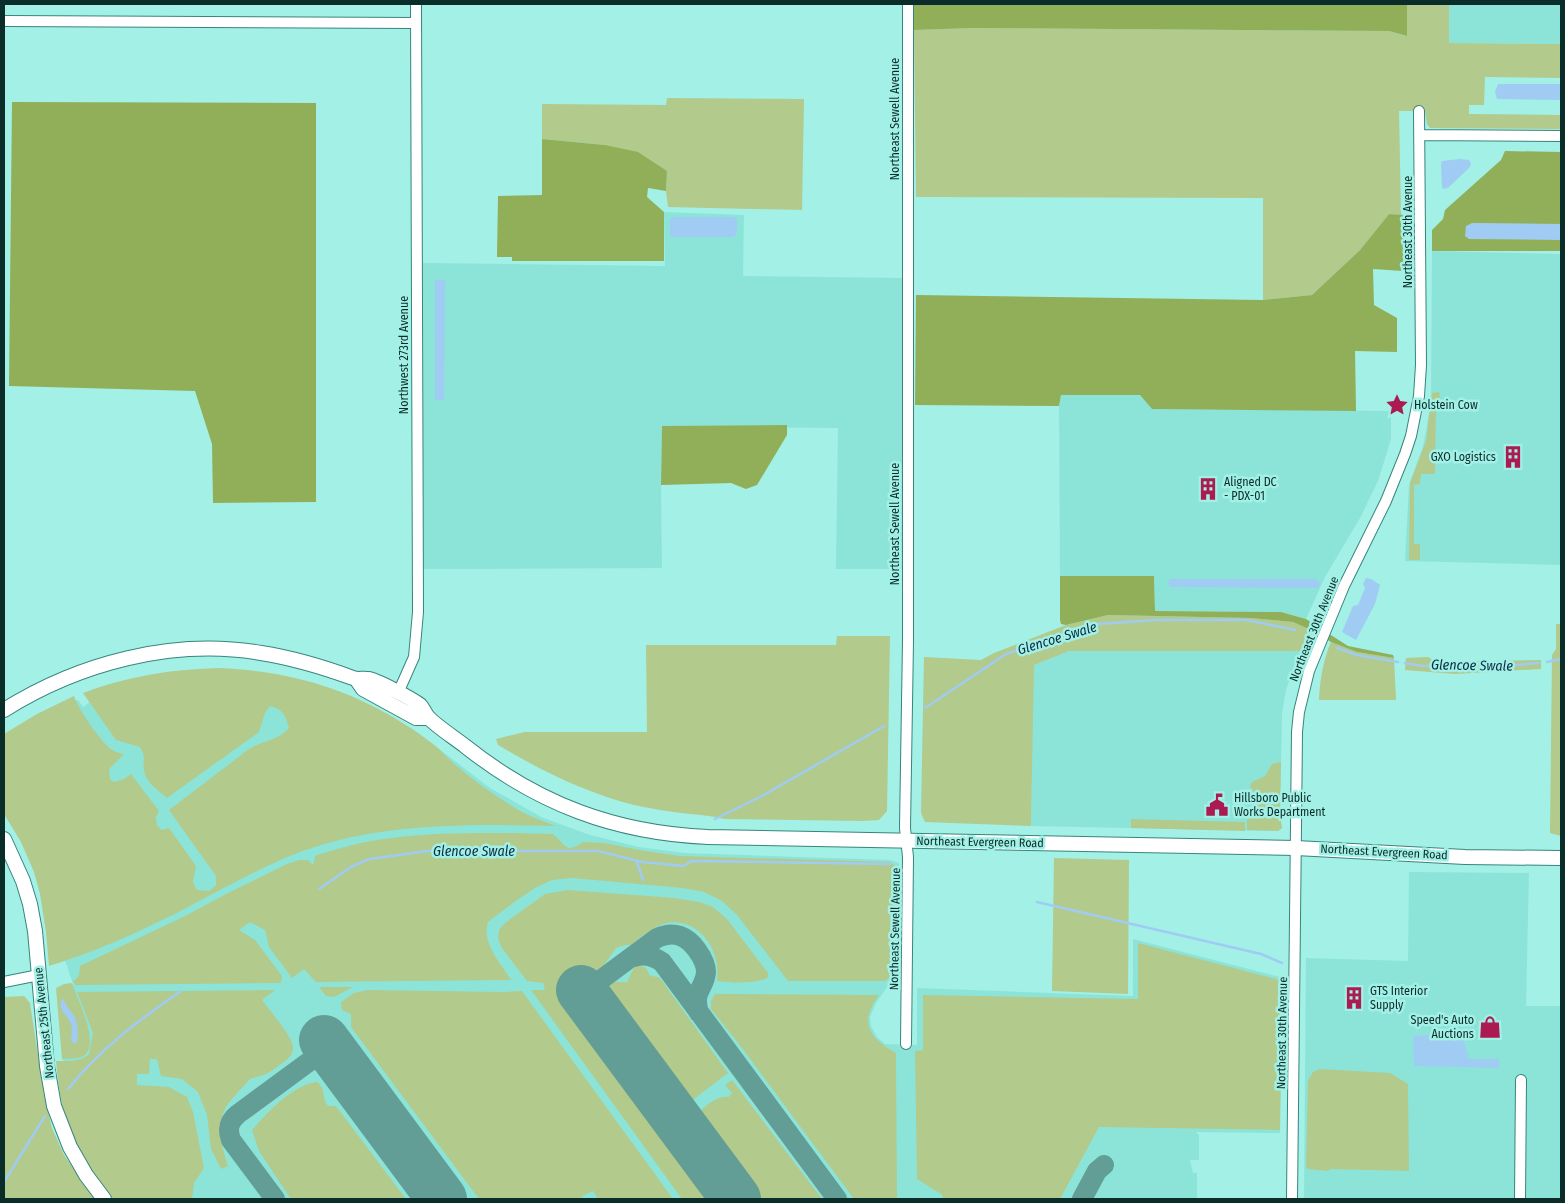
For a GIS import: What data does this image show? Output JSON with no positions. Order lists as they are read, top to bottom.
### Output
{
  "streets": {
    "main road": ["Northeast Evergreen Road", "Northeast 25th Avenue"],
    "street": ["Northeast Sewell Avenue", "Northeast 30th Avenue", "Northwest 273rd Avenue"]
  },
  "crossings": [
    ["Northeast Sewell Avenue", "Northeast Evergreen Road"],
    ["Northeast 30th Avenue", "Northeast Evergreen Road"],
    ["Northwest 273rd Avenue", "Northeast Evergreen Road"]
  ],
  "water": ["Glencoe Swale"],
  "places": {
    "place": ["Holstein Cow"],
    "building": ["GXO Logistics", "Aligned DC - PDX-01", "GTS Interior Supply"],
    "public building": ["Hillsboro Public Works Department"],
    "shop": ["Speed's Auto Auctions"]
  }
}
